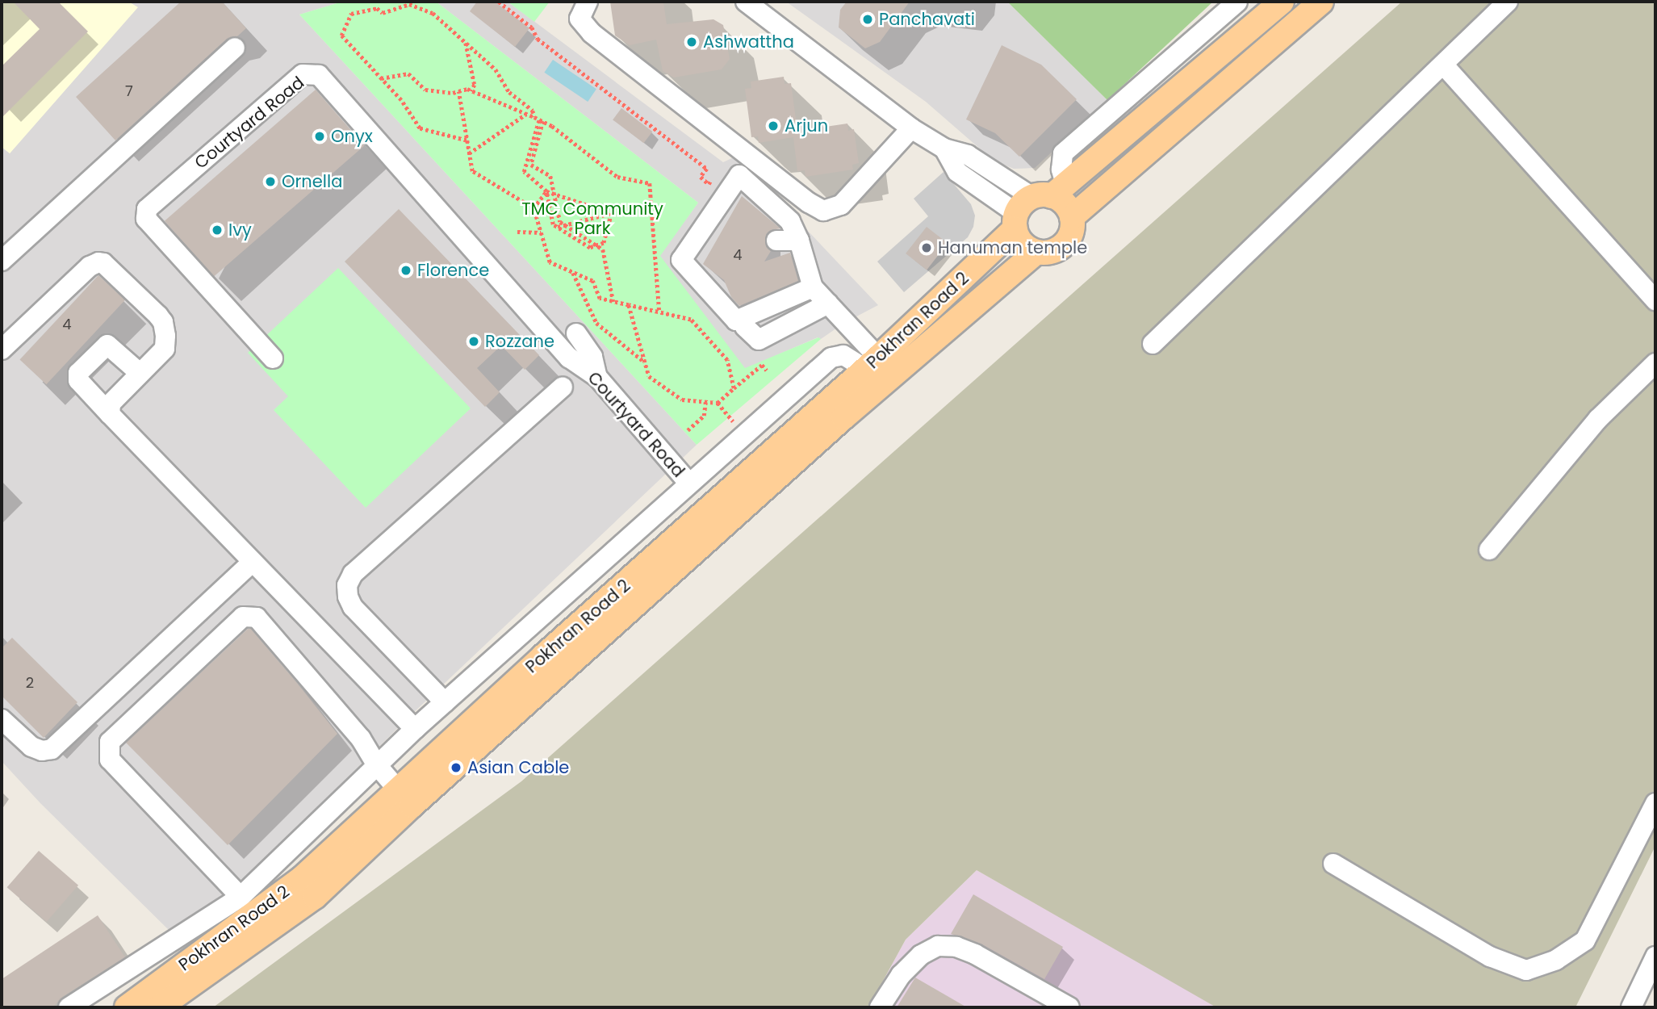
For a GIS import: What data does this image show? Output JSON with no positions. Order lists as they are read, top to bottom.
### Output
{
  "streets": {
    "main road": ["Pokhran Road 2"],
    "street": ["Courtyard Road"]
  },
  "parks": ["TMC Community Park"],
  "places": [
    "Panchavati",
    "Ashwattha",
    "Arjun",
    "Onyx",
    "Ornella",
    "Ivy",
    "Hanuman temple",
    "Florence",
    "Rozzane",
    "Asian Cable"
  ],
  "house_numbers": [
    "7",
    "4",
    "4",
    "2"
  ]
}
